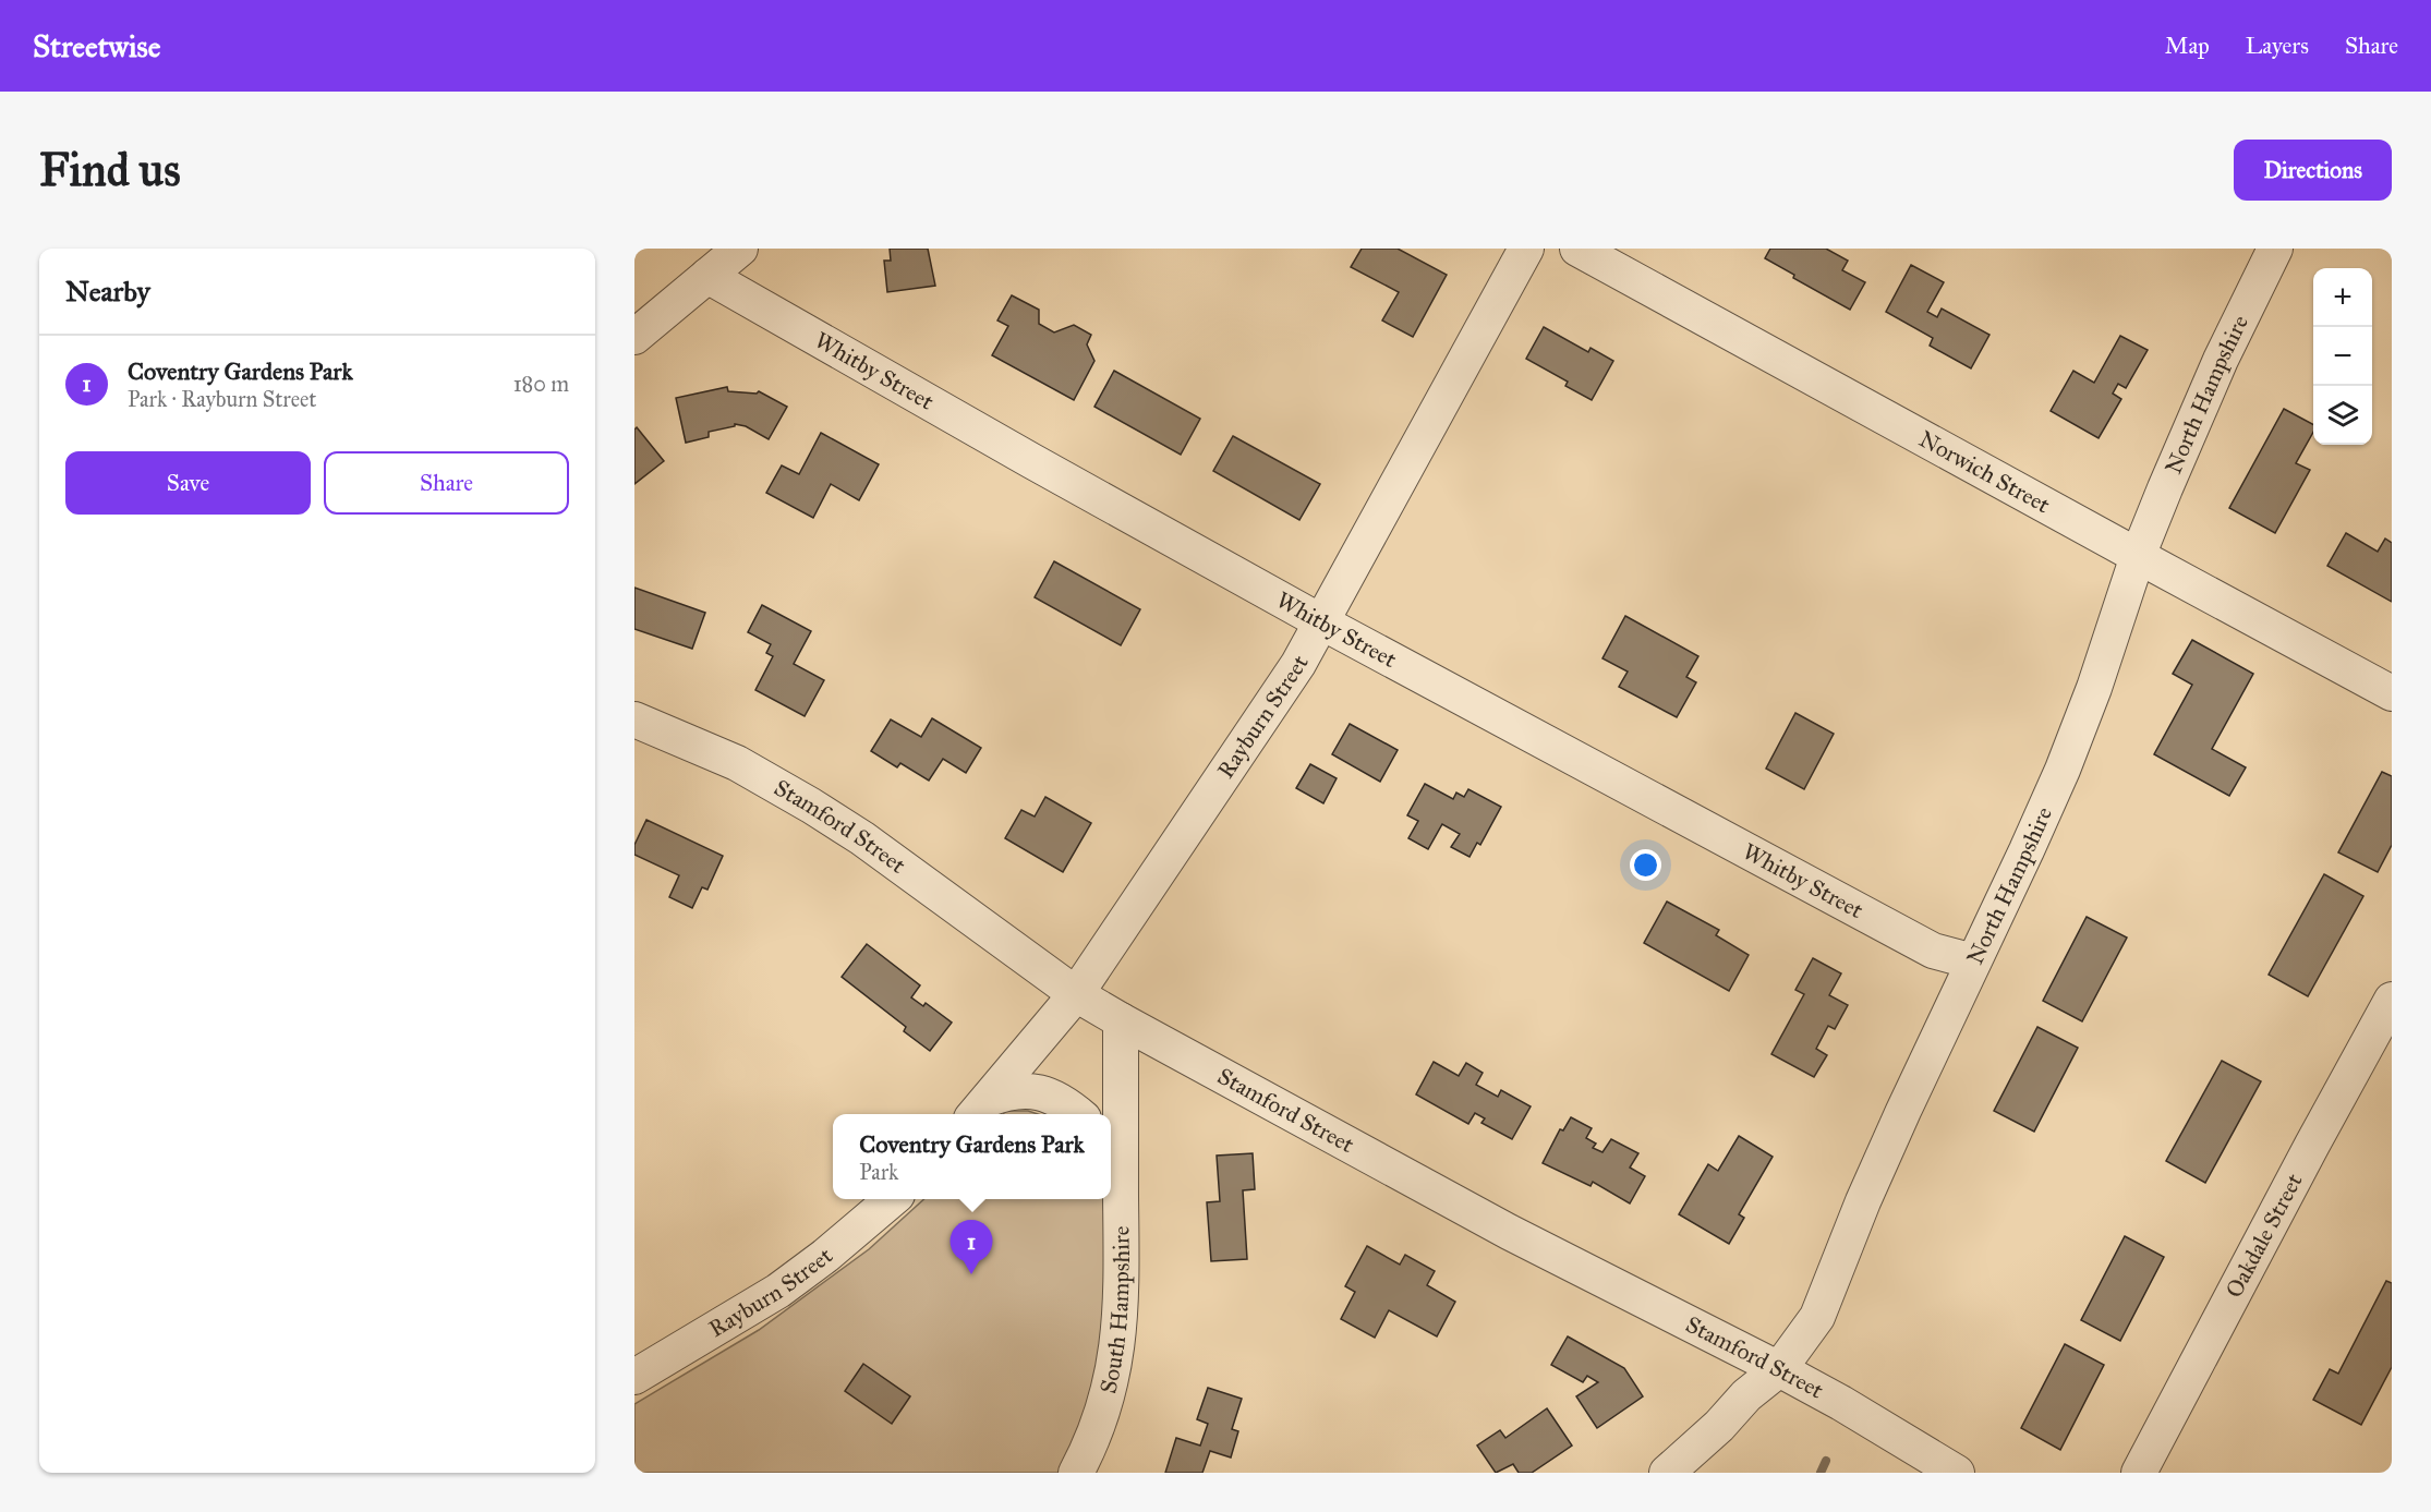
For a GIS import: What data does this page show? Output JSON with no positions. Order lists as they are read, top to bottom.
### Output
{
  "streets": {
    "street": [
      "Whitby Street",
      "North Hampshire",
      "Norwich Street",
      "Rayburn Street",
      "Stamford Street",
      "Oakdale Street",
      "South Hampshire"
    ]
  },
  "crossings": [
    ["Whitby Street", "North Hampshire"],
    ["Whitby Street", "Rayburn Street"],
    ["North Hampshire", "Norwich Street"],
    ["North Hampshire", "Stamford Street"],
    ["Rayburn Street", "Stamford Street"],
    ["Stamford Street", "South Hampshire"]
  ],
  "page": {
    "header": "Streetwise",
    "nav": ["Map", "Layers", "Share"],
    "buttons": [
      "Directions",
      ["Save", "Share"]
    ],
    "title": "Find us",
    "heading": "Nearby",
    "map_buttons": ["+", "−"],
    "list": [
      {
        "mark": "1",
        "name": "Coventry Gardens Park",
        "note": "Park · Rayburn Street",
        "value": "180 m"
      }
    ],
    "popup": ["Coventry Gardens Park", "Park"],
    "pins": "1"
  }
}
